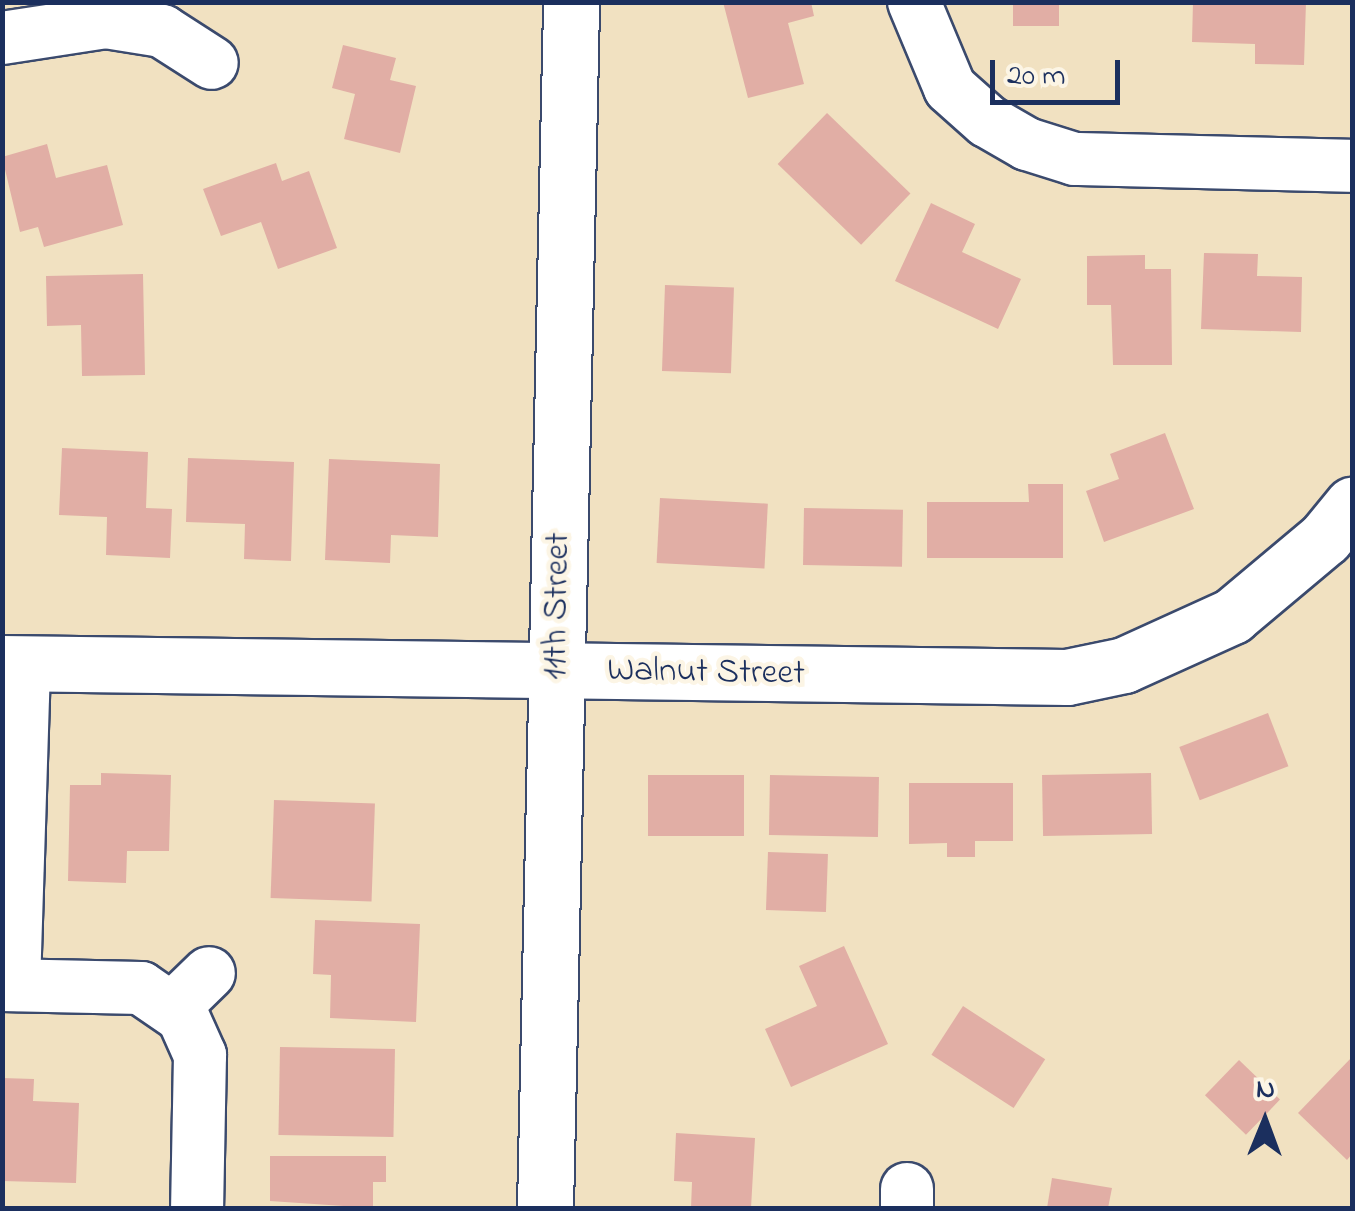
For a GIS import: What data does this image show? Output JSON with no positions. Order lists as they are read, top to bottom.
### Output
{
  "streets": {
    "street": ["11th Street", "Walnut Street"]
  },
  "crossings": [
    ["11th Street", "Walnut Street"]
  ],
  "scale_bar": "20 m",
  "north": "top"
}
